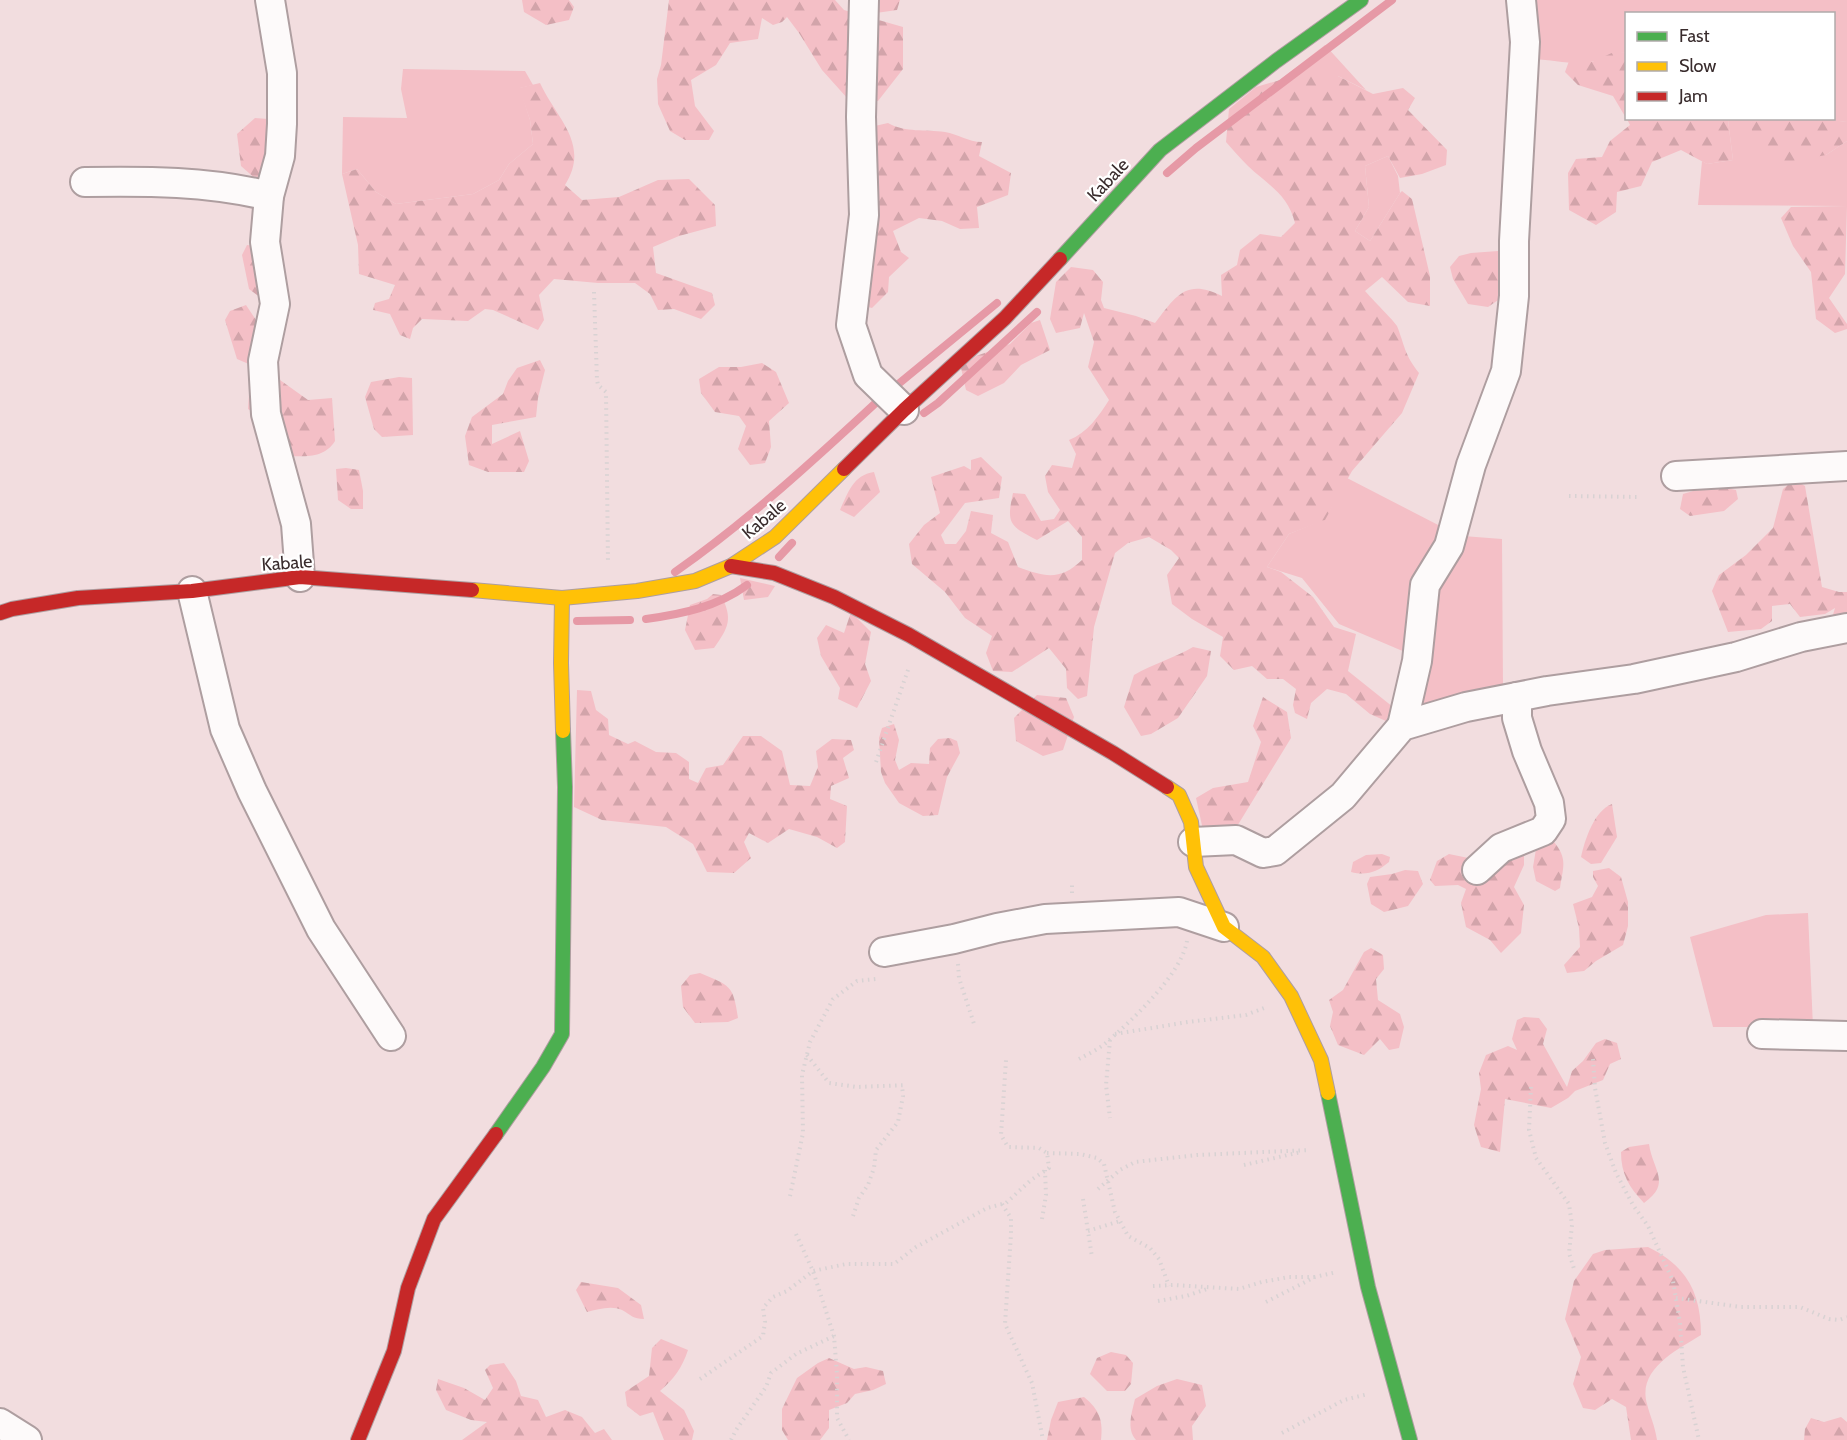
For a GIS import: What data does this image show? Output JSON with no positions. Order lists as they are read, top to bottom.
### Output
{
  "streets": {
    "street": ["Kabale"]
  },
  "legend": ["Fast", "Slow", "Jam"]
}
